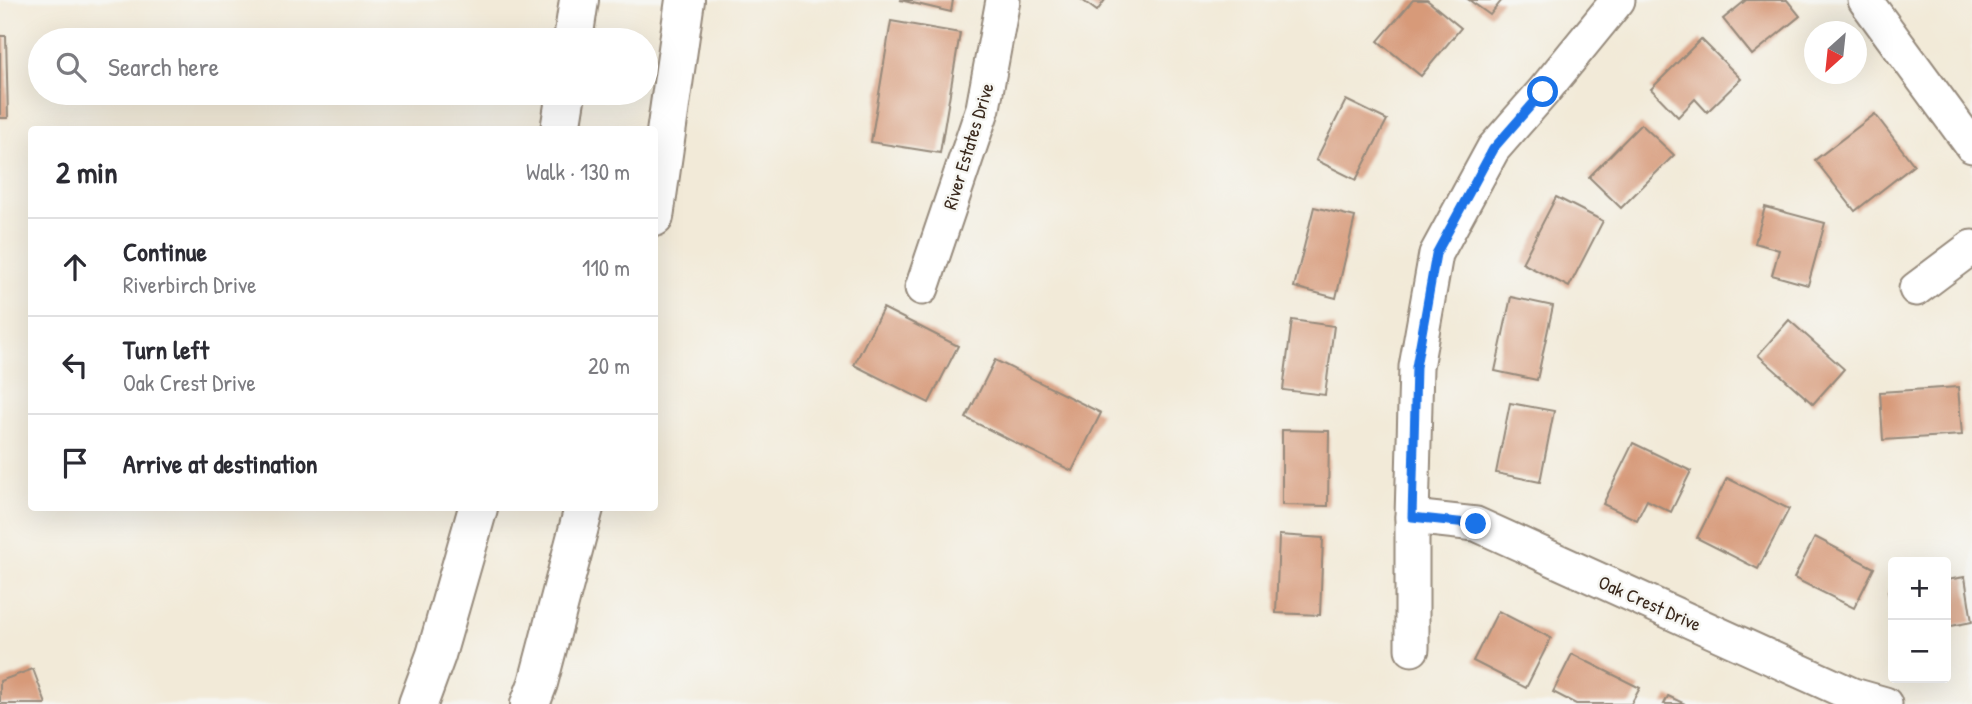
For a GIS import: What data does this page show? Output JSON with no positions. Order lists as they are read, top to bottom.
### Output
{
  "streets": {
    "street": ["River Estates Drive", "Oak Crest Drive"]
  },
  "north": "bottom left",
  "page": {
    "search": "Search here",
    "heading": ["2 min", "Walk · 130 m"],
    "list": [
      ["Continue", "Riverbirch Drive", "110 m"],
      ["Turn left", "Oak Crest Drive", "20 m"],
      "Arrive at destination"
    ],
    "map_buttons": ["+", "−"]
  }
}
